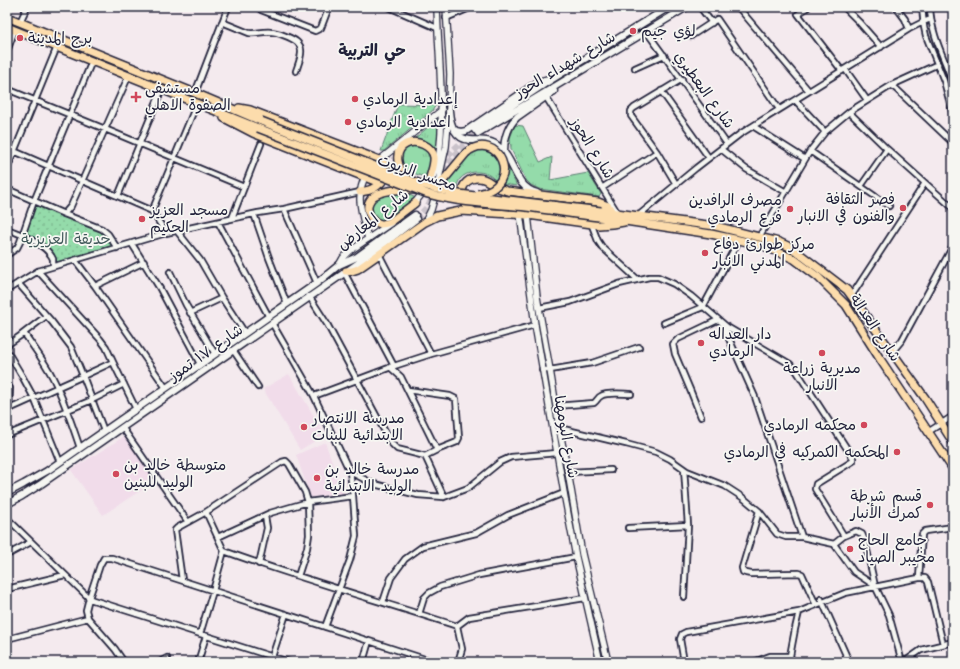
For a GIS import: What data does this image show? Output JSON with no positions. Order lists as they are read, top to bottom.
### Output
{
  "streets": {
    "main road": [
      "شارع شهداء الحوز",
      "مجسر الزيوت",
      "شارع العدالة",
      "شارع ١٧ تموز"
    ],
    "street": [
      "شارع البعطيري",
      "شارع الحوز",
      "شارع المعارض",
      "شارع البومهنا"
    ]
  },
  "crossings": [
    ["شارع شهداء الحوز", "شارع البعطيري"],
    ["شارع الحوز", "شارع العدالة"],
    ["مجسر الزيوت", "شارع العدالة"],
    ["شارع المعارض", "شارع ١٧ تموز"]
  ],
  "districts": ["حي التربية"],
  "parks": ["حديقة العزيزية"],
  "places": {
    "other": [
      "لؤي جيم",
      "برج المدينة",
      "إعدادية الرمادي",
      "اعدادية الرمادي",
      "فصر الثقافة والفنون في الانبار",
      "مصرف الرافدين فرع الرمادي",
      "مسجد العزيز الحكيم",
      "مركز طوارئ دفاع المدني الانبار",
      "دار العداله الرمادي",
      "مديرية زراعة الانبار",
      "محكمه الرمادي",
      "مدرسة الانتصار الابتدائية للبنات",
      "المحكمه الكمركيه في الرمادي",
      "متوسطة خالد بن الوليد للبنين",
      "مدرسة خالد بن الوليد الابتدائية",
      "قسم شرطة كمرك الأنبار",
      "جامع الحاج مخيبر الصياد"
    ],
    "health": ["مستشفى الصفوة الاهلي"]
  }
}
